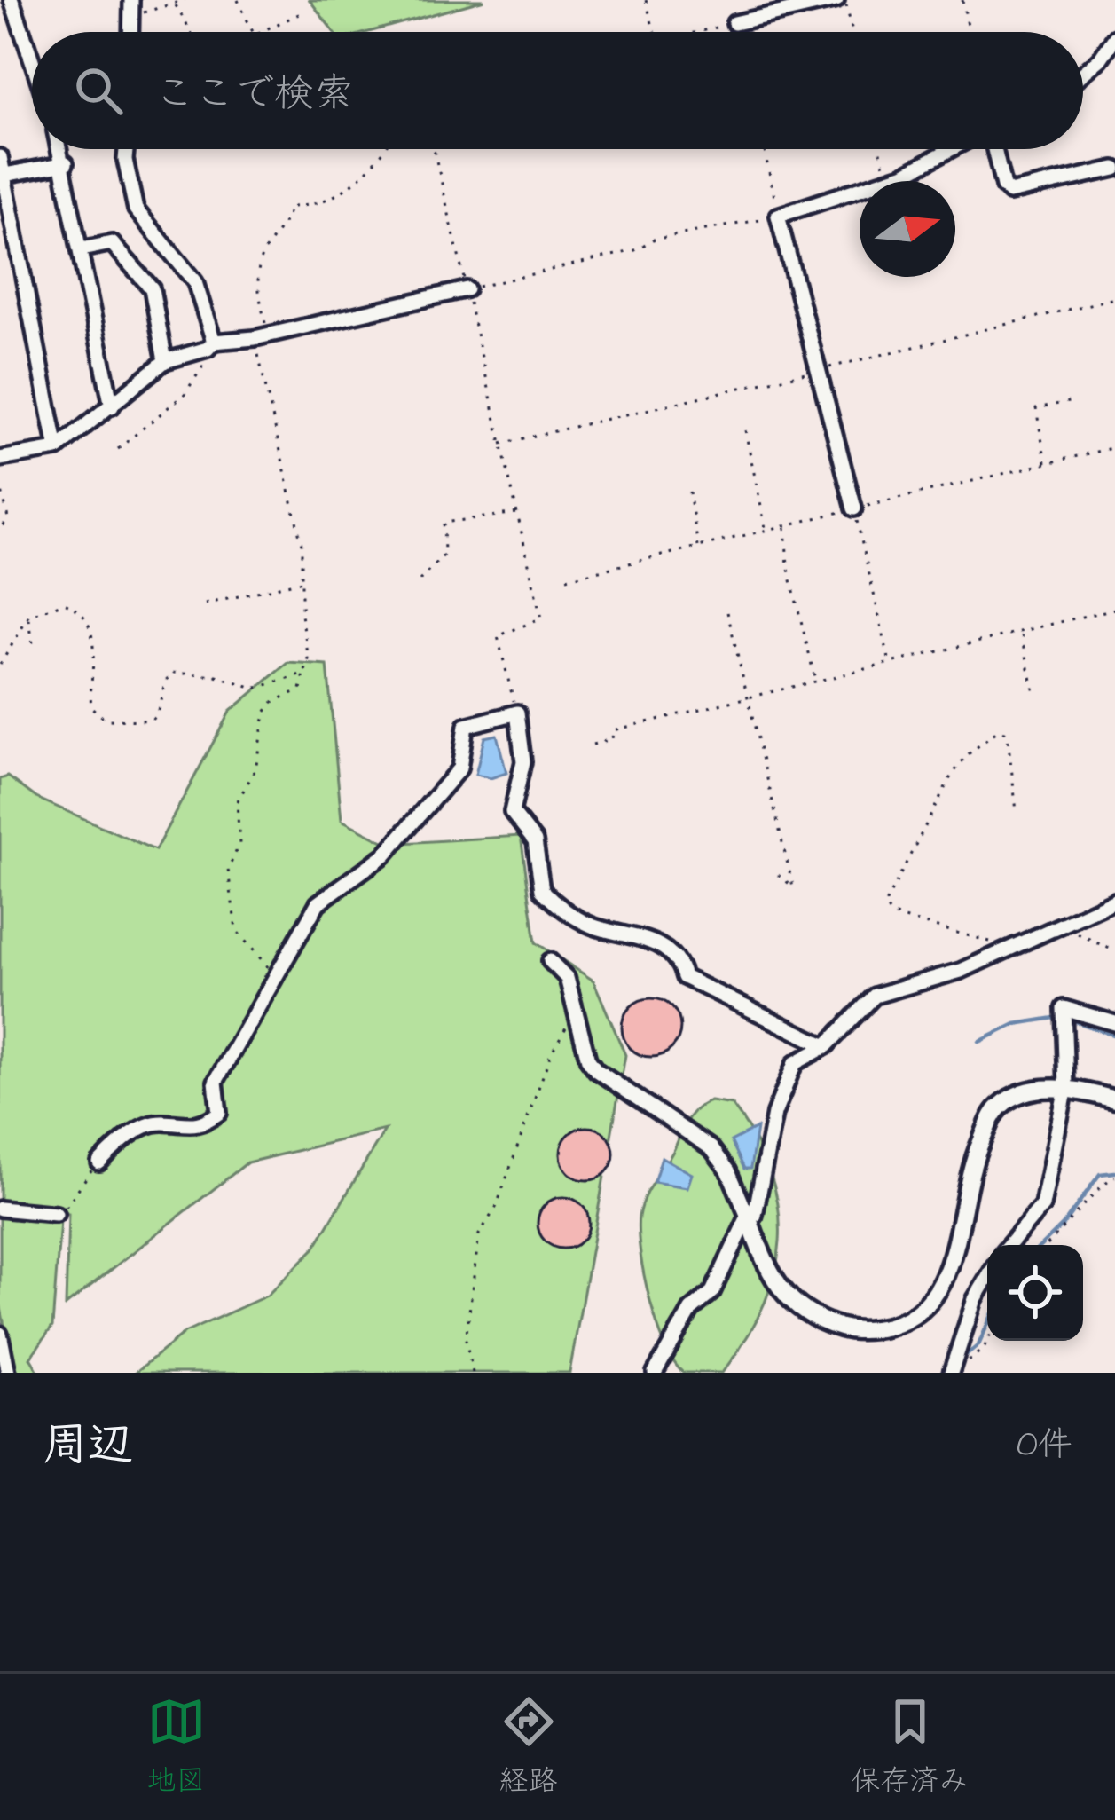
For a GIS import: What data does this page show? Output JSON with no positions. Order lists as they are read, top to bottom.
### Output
{
  "north": "right",
  "page": {
    "search": "ここで検索",
    "heading": ["周辺", "0件"],
    "nav": ["地図", "経路", "保存済み"]
  }
}
